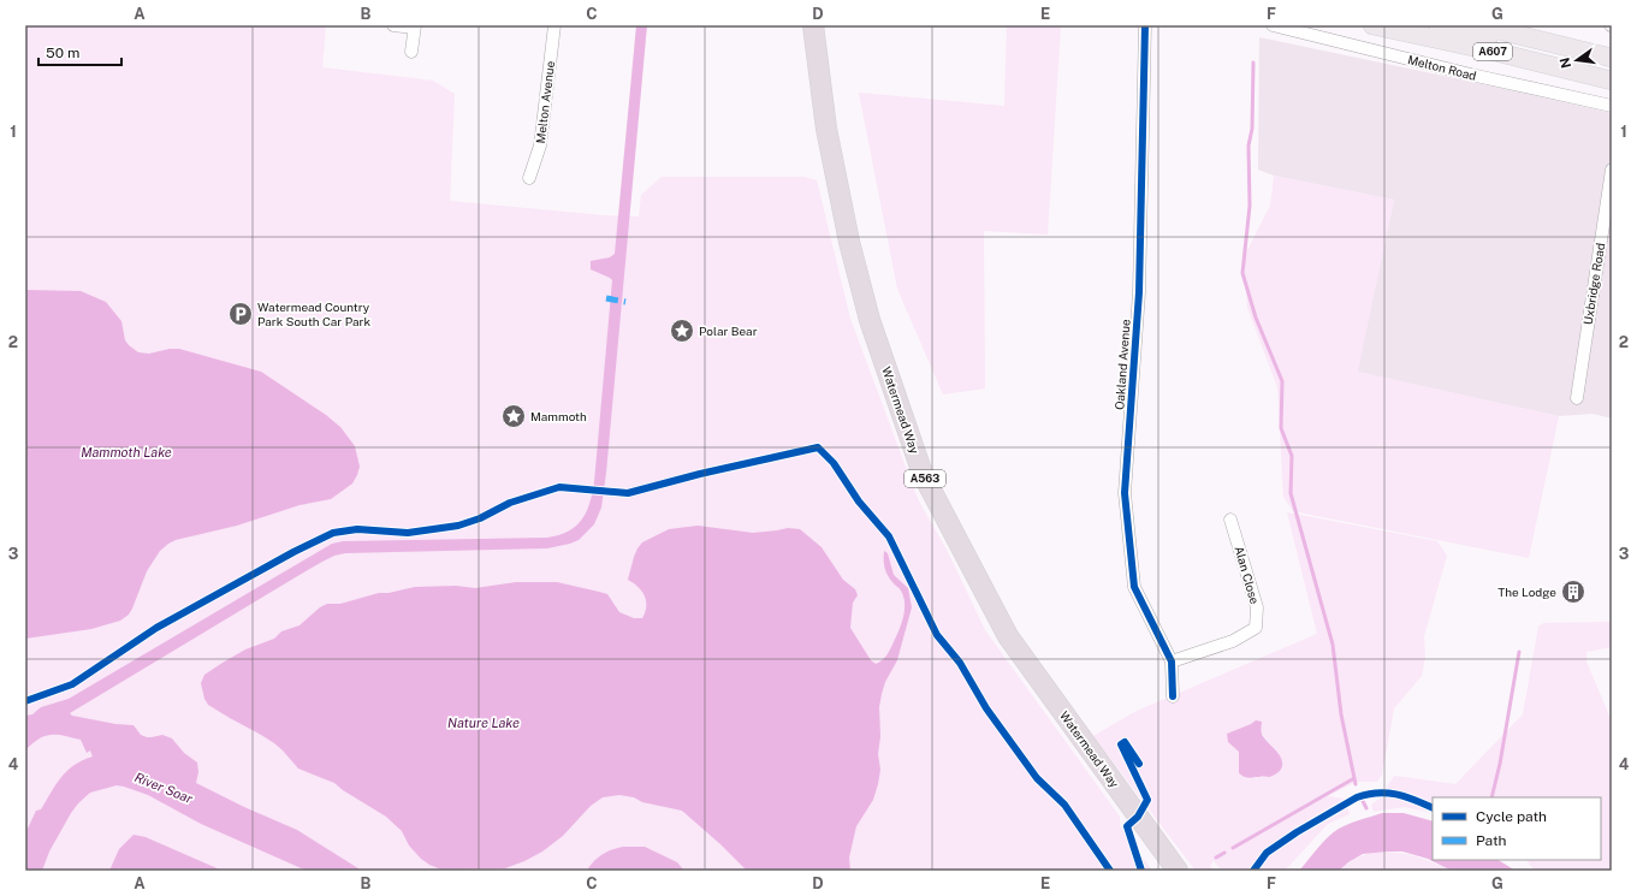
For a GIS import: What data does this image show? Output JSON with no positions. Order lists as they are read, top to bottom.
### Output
{
  "streets": {
    "highway": ["Watermead Way", "A563"],
    "main road": ["A607", "Melton Road"],
    "street": [
      "Melton Avenue",
      "Uxbridge Road",
      "Oakland Avenue",
      "Alan Close"
    ]
  },
  "crossings": [
    ["Oakland Avenue", "Alan Close"]
  ],
  "water": ["Mammoth Lake", "Nature Lake", "River Soar"],
  "places": {
    "parking": ["Watermead Country Park South Car Park"],
    "place": ["Polar Bear", "Mammoth"],
    "building": ["The Lodge"]
  },
  "legend": ["Cycle path", "Path"],
  "scale_bar": "50 m",
  "north": "left",
  "grid": {
    "columns": [
      "A",
      "B",
      "C",
      "D",
      "E",
      "F",
      "G"
    ],
    "rows": [
      "1",
      "2",
      "3",
      "4"
    ]
  }
}
